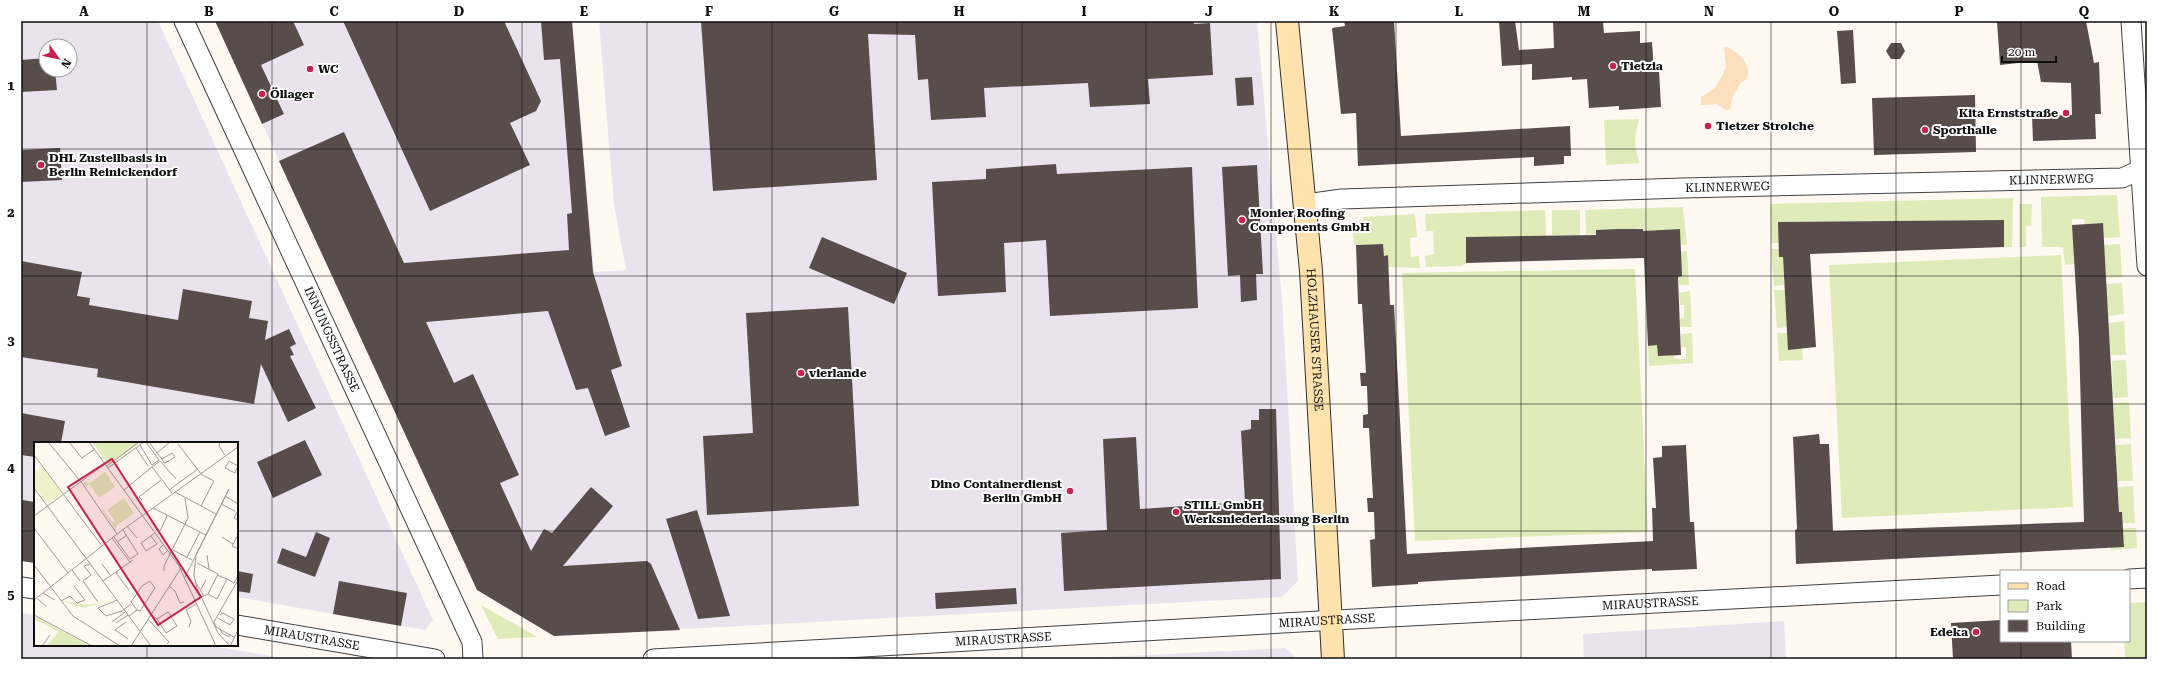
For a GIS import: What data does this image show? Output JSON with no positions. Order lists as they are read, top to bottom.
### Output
{
  "streets": {
    "main road": ["HOLZHAUSER STRASSE"],
    "street": ["KLINNERWEG", "INNUNGSSTRASSE", "MIRAUSTRASSE"]
  },
  "crossings": [
    ["KLINNERWEG", "HOLZHAUSER STRASSE"],
    ["HOLZHAUSER STRASSE", "MIRAUSTRASSE"]
  ],
  "places": [
    "Tietzia",
    "WC",
    "Öllager",
    "Kita Ernststraße",
    "Tietzer Strolche",
    "Sporthalle",
    "DHL Zustellbasis in Berlin Reinickendorf",
    "Monier Roofing Components GmbH",
    "vierlande",
    "Dino Containerdienst Berlin GmbH",
    "STILL GmbH Werksniederlassung Berlin",
    "Edeka"
  ],
  "legend": ["Road", "Park", "Building"],
  "scale_bar": "20 m",
  "north": "bottom right",
  "grid": {
    "columns": [
      "A",
      "B",
      "C",
      "D",
      "E",
      "F",
      "G",
      "H",
      "I",
      "J",
      "K",
      "L",
      "M",
      "N",
      "O",
      "P",
      "Q"
    ],
    "rows": [
      "1",
      "2",
      "3",
      "4",
      "5"
    ]
  }
}
